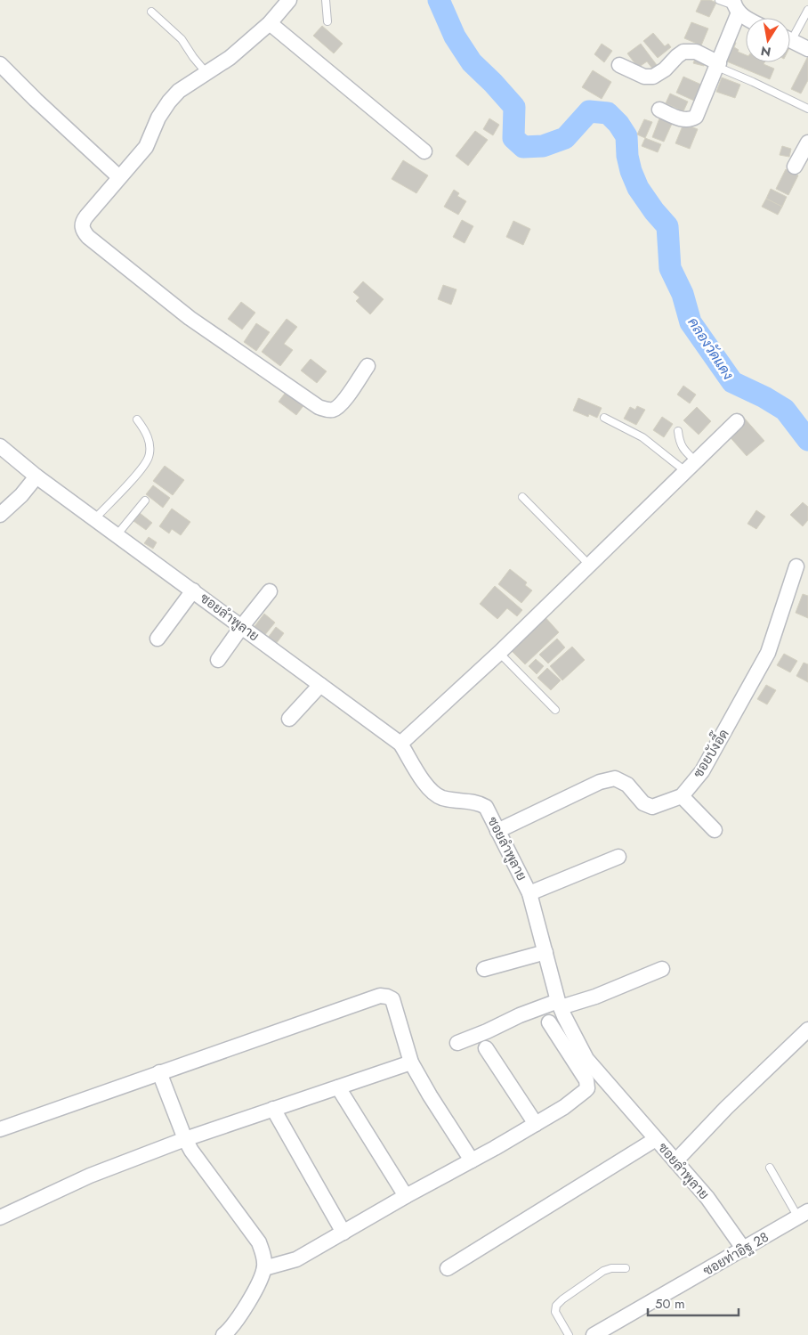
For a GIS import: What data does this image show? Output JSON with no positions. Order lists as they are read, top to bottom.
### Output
{
  "streets": {
    "street": ["ซอยลำพูลาย", "ซอยบังอี๊ด", "ซอยท่าอิฐ 28"]
  },
  "crossings": [
    ["ซอยลำพูลาย", "ซอยท่าอิฐ 28"]
  ],
  "water": ["คลองวัดแดง"],
  "scale_bar": "50 m",
  "north": "bottom"
}
